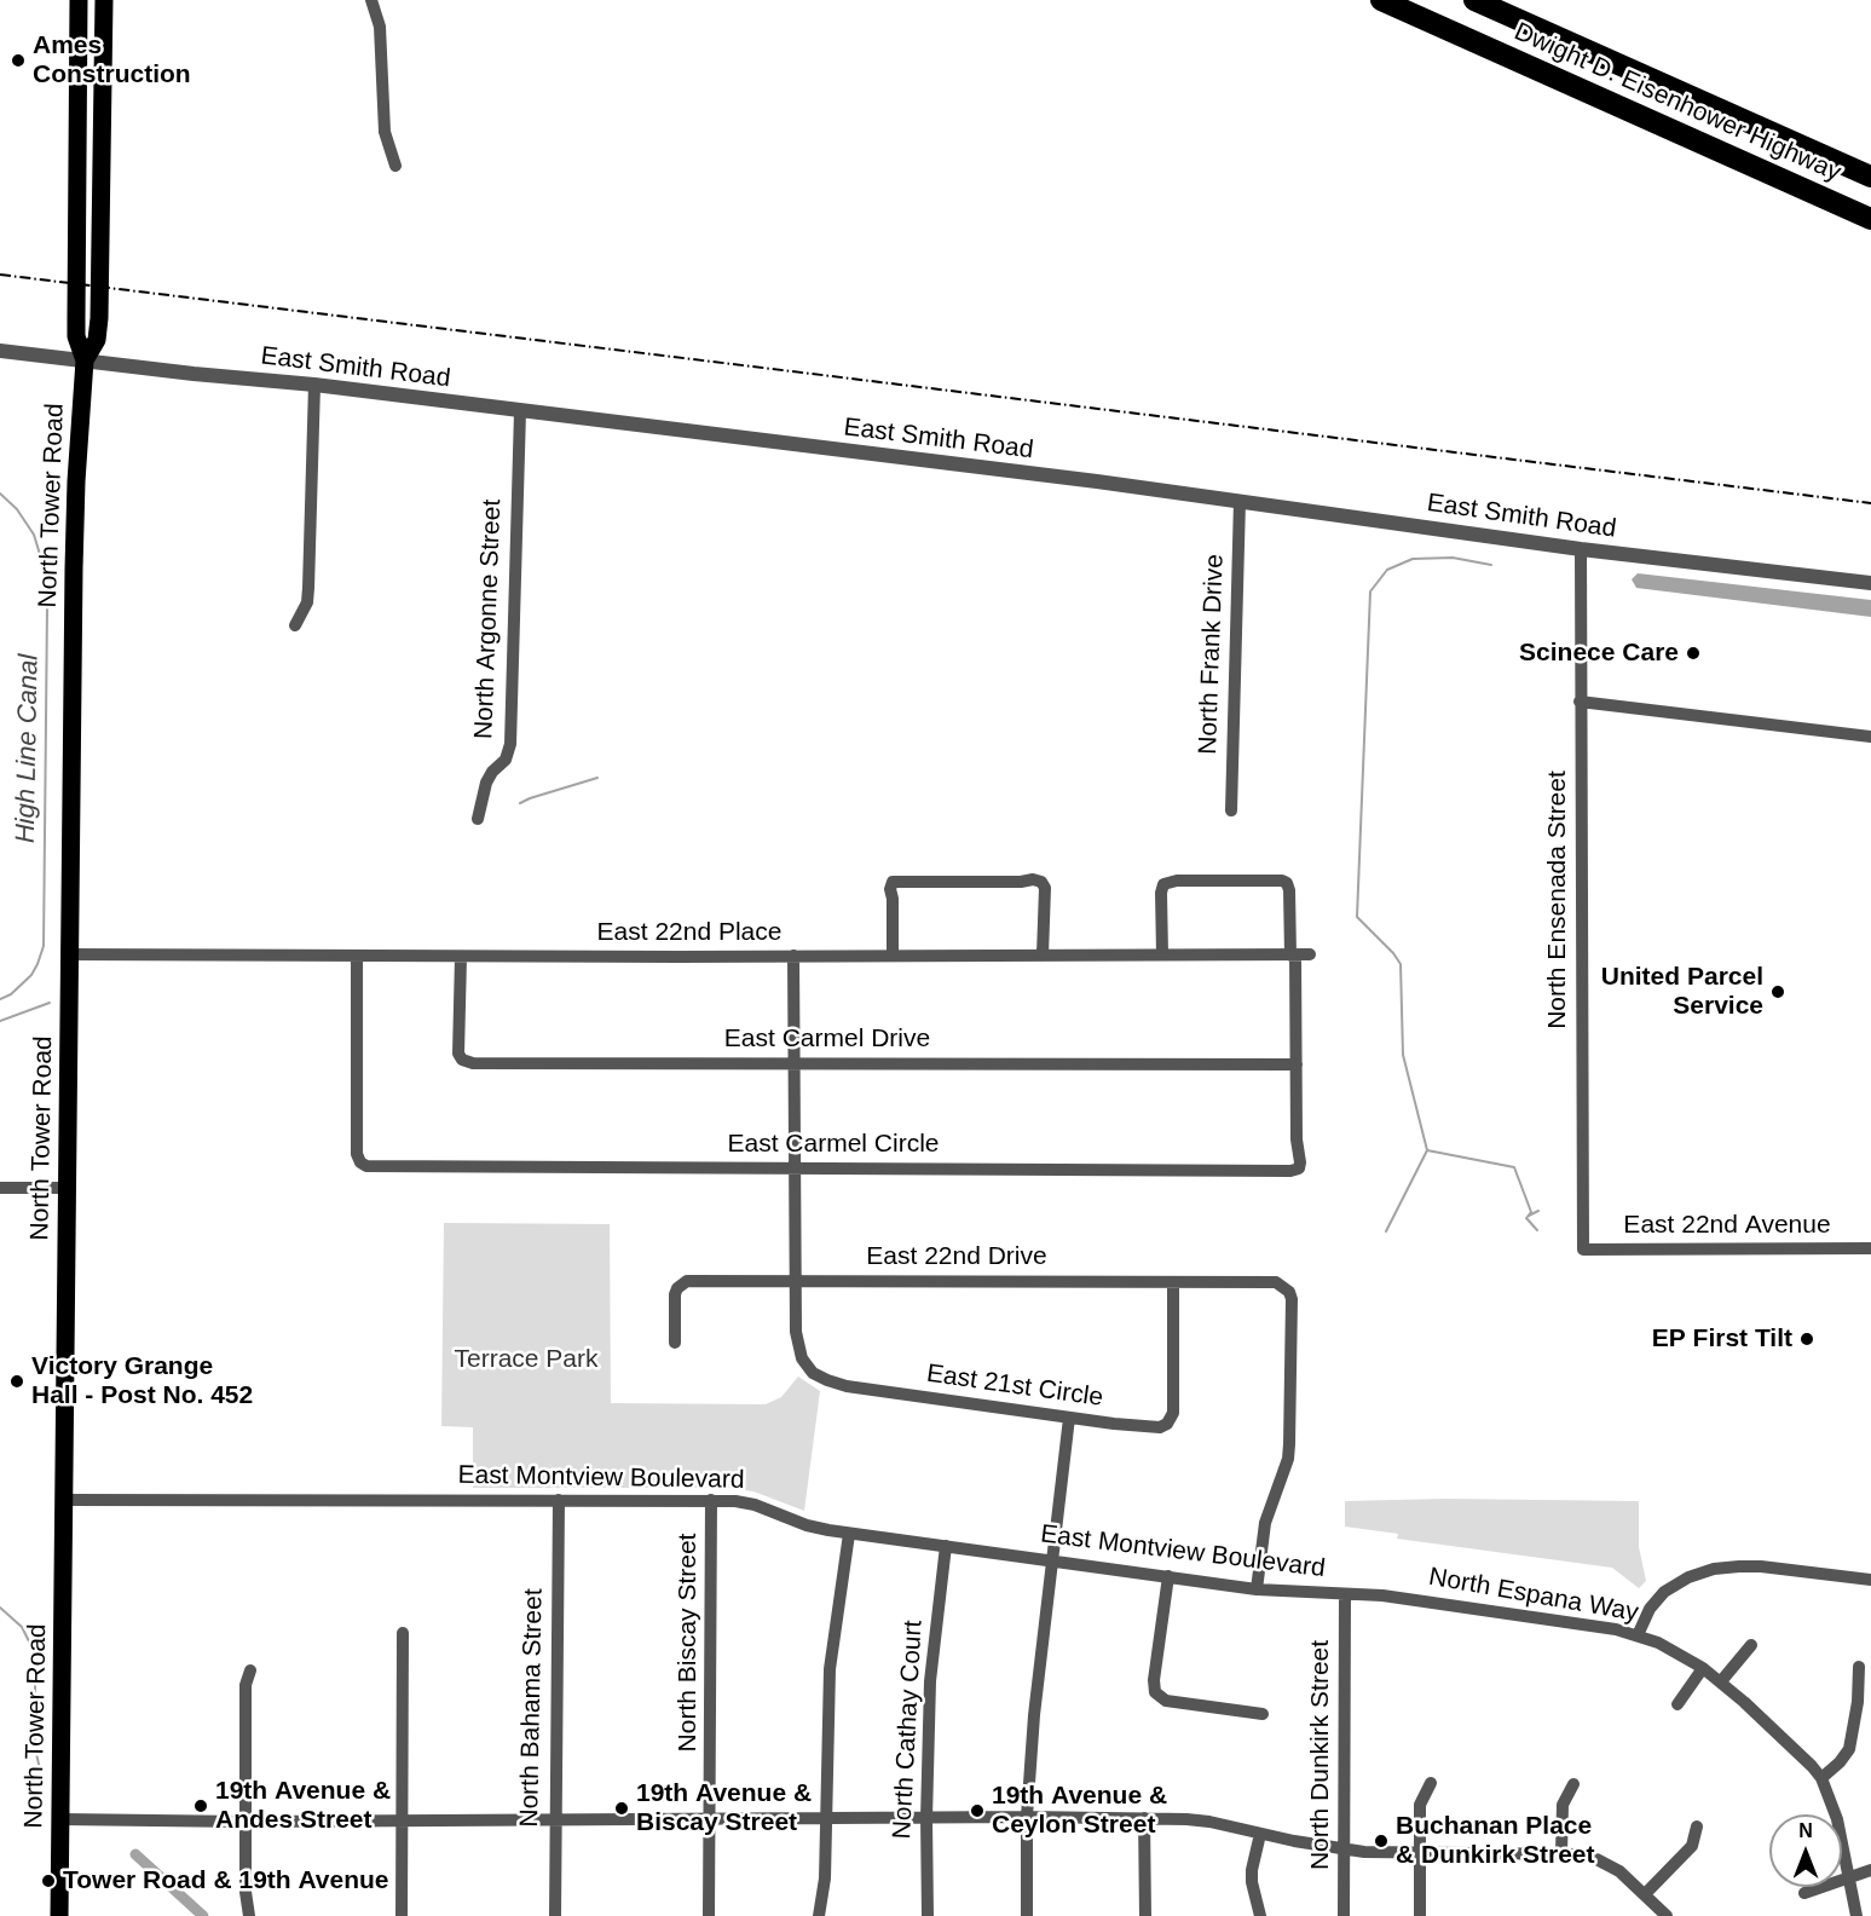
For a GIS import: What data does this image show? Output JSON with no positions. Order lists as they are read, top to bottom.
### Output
{
  "streets": {
    "highway": ["Dwight D. Eisenhower Highway"],
    "main road": ["North Tower Road"],
    "street": [
      "East Smith Road",
      "North Argonne Street",
      "North Frank Drive",
      "North Ensenada Street",
      "East 22nd Place",
      "East Carmel Drive",
      "East Carmel Circle",
      "East 22nd Avenue",
      "East 22nd Drive",
      "East 21st Circle",
      "East Montview Boulevard",
      "North Espana Way",
      "North Biscay Street",
      "North Bahama Street",
      "North Cathay Court",
      "North Dunkirk Street"
    ]
  },
  "crossings": [
    ["East Smith Road", "North Tower Road"],
    ["East Smith Road", "North Argonne Street"],
    ["East Smith Road", "North Frank Drive"],
    ["East Smith Road", "North Ensenada Street"],
    ["North Tower Road", "East 22nd Place"],
    ["North Tower Road", "East Montview Boulevard"],
    ["North Ensenada Street", "East 22nd Avenue"],
    ["East 22nd Place", "East Carmel Drive"],
    ["East 22nd Place", "East Carmel Circle"],
    ["East 22nd Place", "East 21st Circle"],
    ["East Carmel Drive", "East Carmel Circle"],
    ["East Carmel Drive", "East 21st Circle"],
    ["East Carmel Circle", "East 21st Circle"],
    ["East 22nd Drive", "East 21st Circle"],
    ["East 22nd Drive", "East Montview Boulevard"],
    ["East Montview Boulevard", "North Espana Way"],
    ["East Montview Boulevard", "North Biscay Street"],
    ["East Montview Boulevard", "North Bahama Street"],
    ["East Montview Boulevard", "North Cathay Court"],
    ["East Montview Boulevard", "North Dunkirk Street"],
    ["North Espana Way", "North Dunkirk Street"]
  ],
  "water": ["High Line Canal"],
  "parks": ["Terrace Park"],
  "places": [
    "Ames Construction",
    "Scinece Care",
    "United Parcel Service",
    "EP First Tilt",
    "Victory Grange Hall - Post No. 452",
    "19th Avenue & Andes Street",
    "19th Avenue & Biscay Street",
    "19th Avenue & Ceylon Street",
    "Buchanan Place & Dunkirk Street",
    "Tower Road & 19th Avenue"
  ],
  "north": "top"
}
